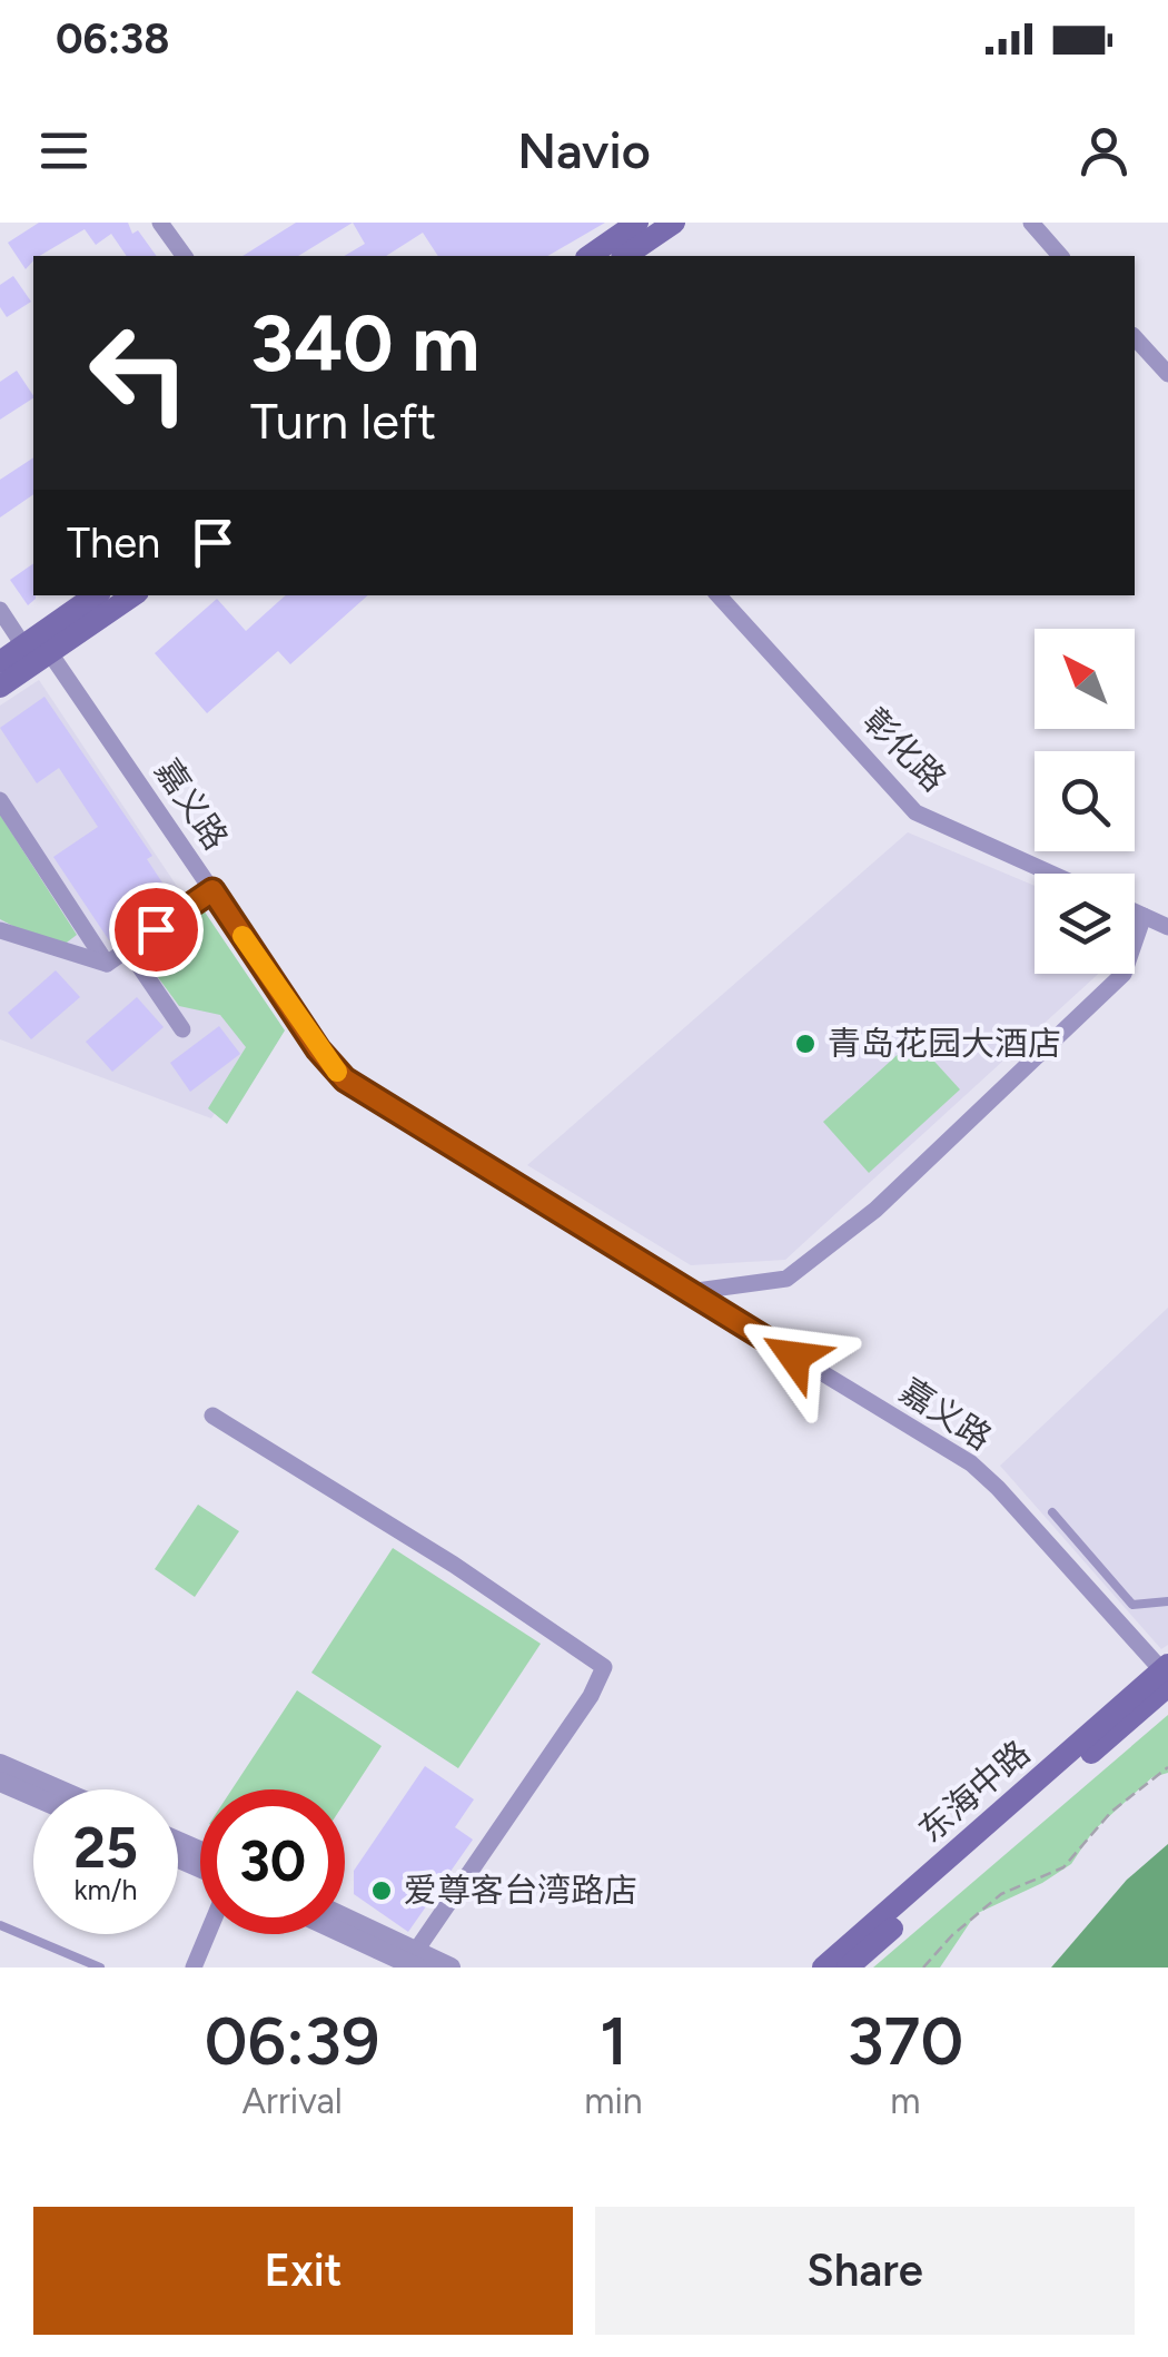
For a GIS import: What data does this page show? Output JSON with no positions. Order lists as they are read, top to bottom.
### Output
{
  "streets": {
    "main road": ["东海中路"],
    "street": ["彰化路", "嘉义路"]
  },
  "crossings": [
    ["嘉义路", "东海中路"]
  ],
  "places": ["青岛花园大酒店", "爱尊客台湾路店"],
  "north": "top left",
  "page": {
    "status": "06:38",
    "header": "Navio",
    "turn": ["340 m", "Turn left"],
    "then": "Then",
    "speed": "25 km/h",
    "limit": "30",
    "eta": [
      "06:39",
      "Arrival",
      "1",
      "min",
      "370",
      "m"
    ],
    "buttons": ["Exit", "Share"]
  }
}
